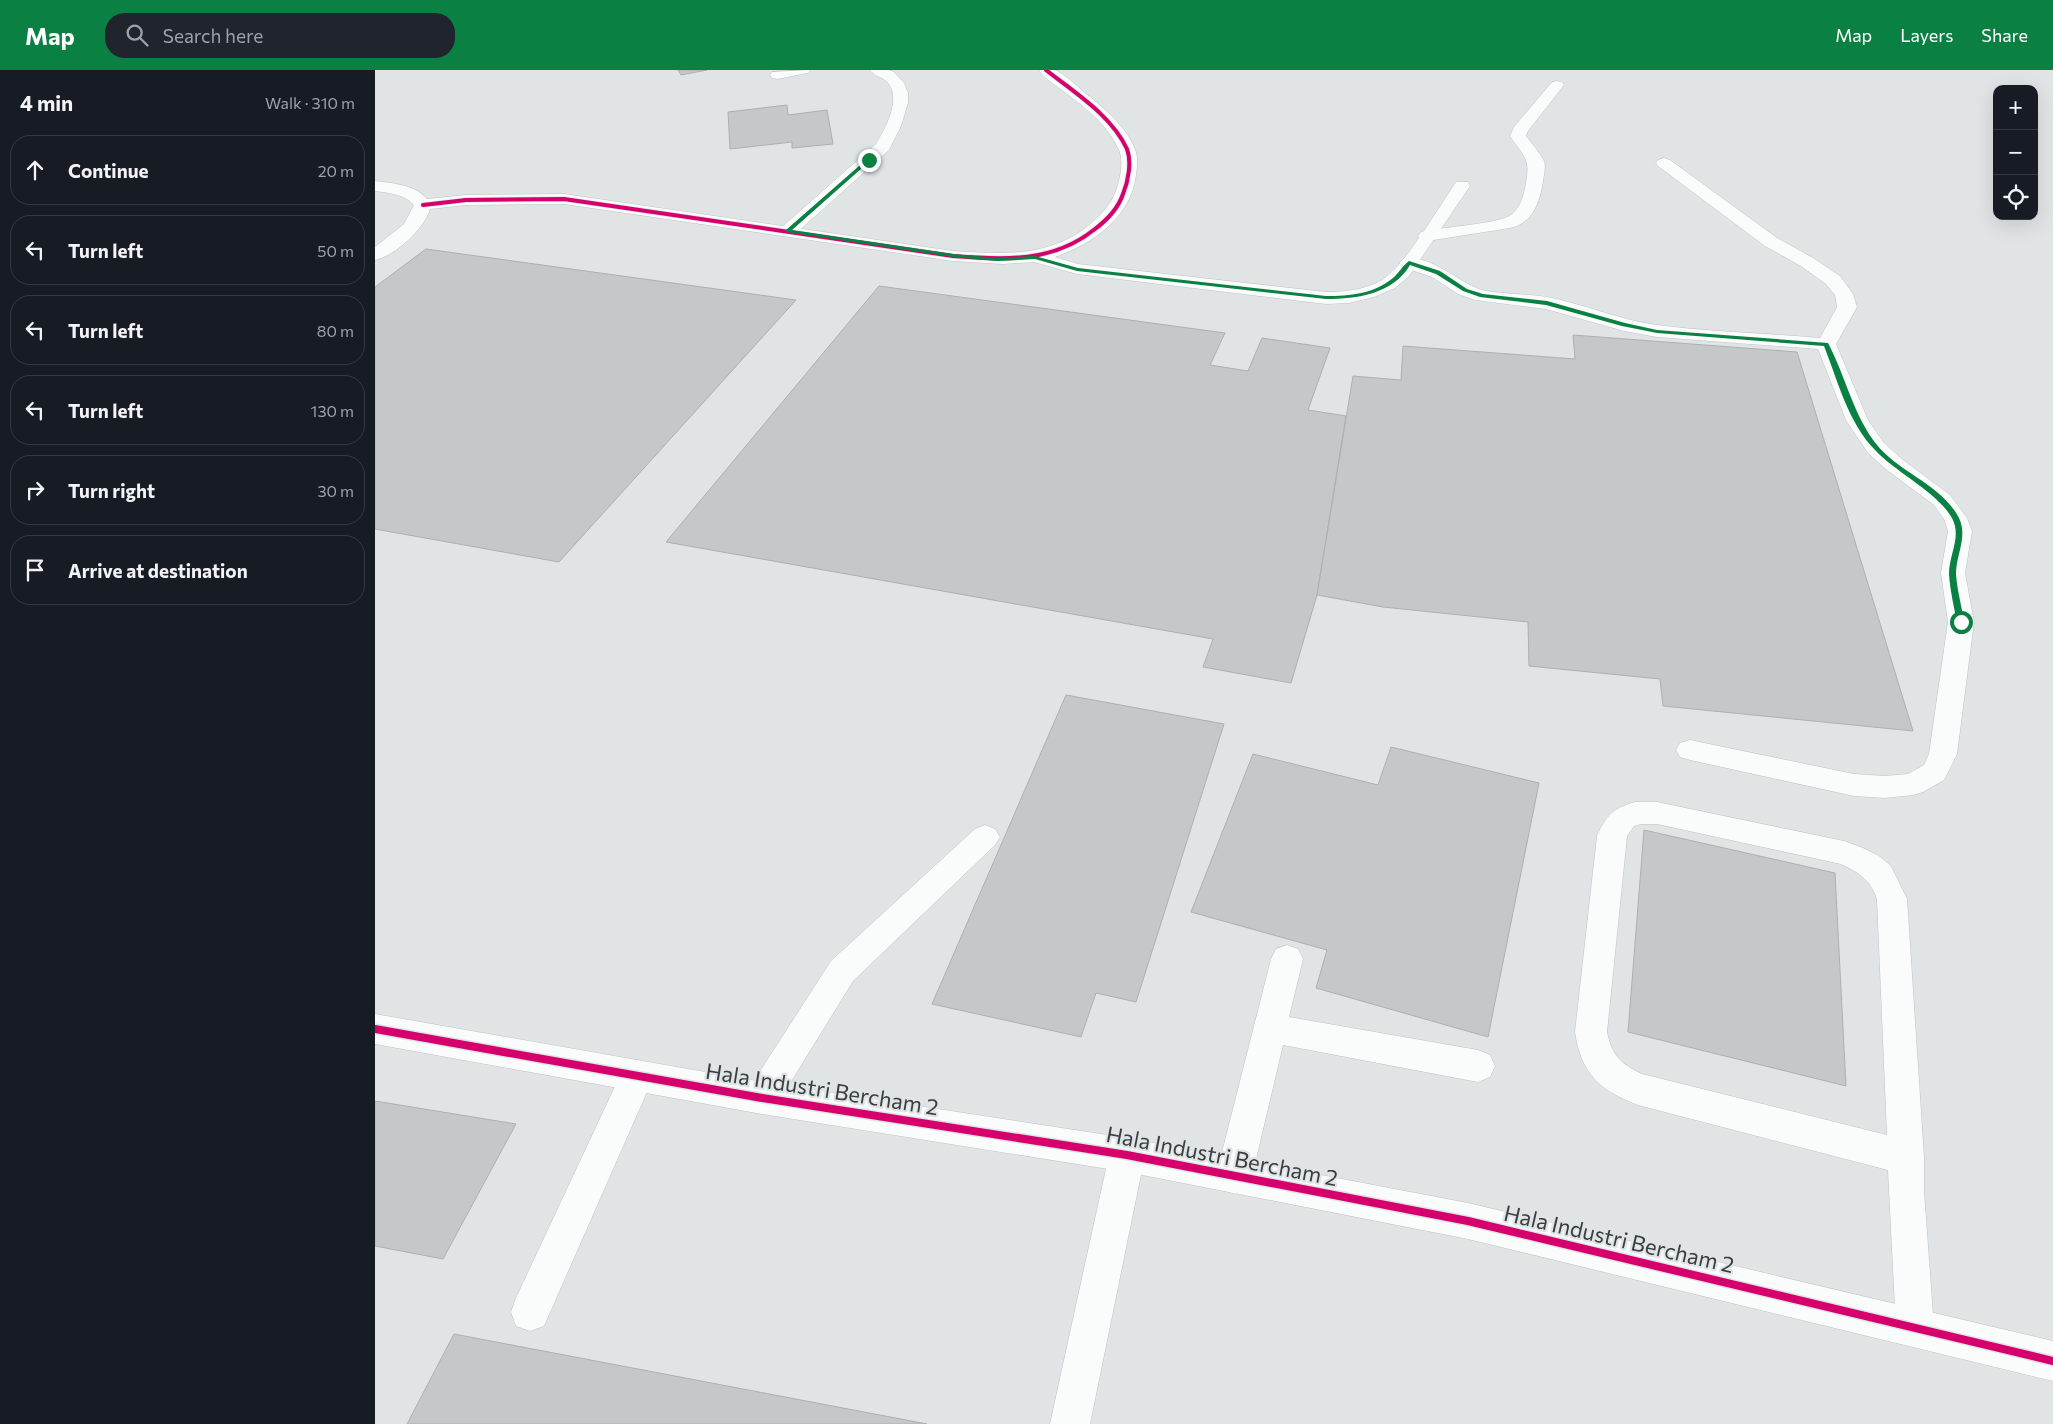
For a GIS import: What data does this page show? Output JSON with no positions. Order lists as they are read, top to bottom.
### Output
{
  "streets": {
    "street": ["Hala Industri Bercham 2"]
  },
  "page": {
    "header": "Map",
    "search": "Search here",
    "nav": ["Map", "Layers", "Share"],
    "heading": ["4 min", "Walk · 310 m"],
    "map_buttons": ["+", "−"],
    "list": [
      ["Continue", "20 m"],
      ["Turn left", "50 m"],
      ["Turn left", "80 m"],
      ["Turn left", "130 m"],
      ["Turn right", "30 m"],
      "Arrive at destination"
    ]
  }
}
